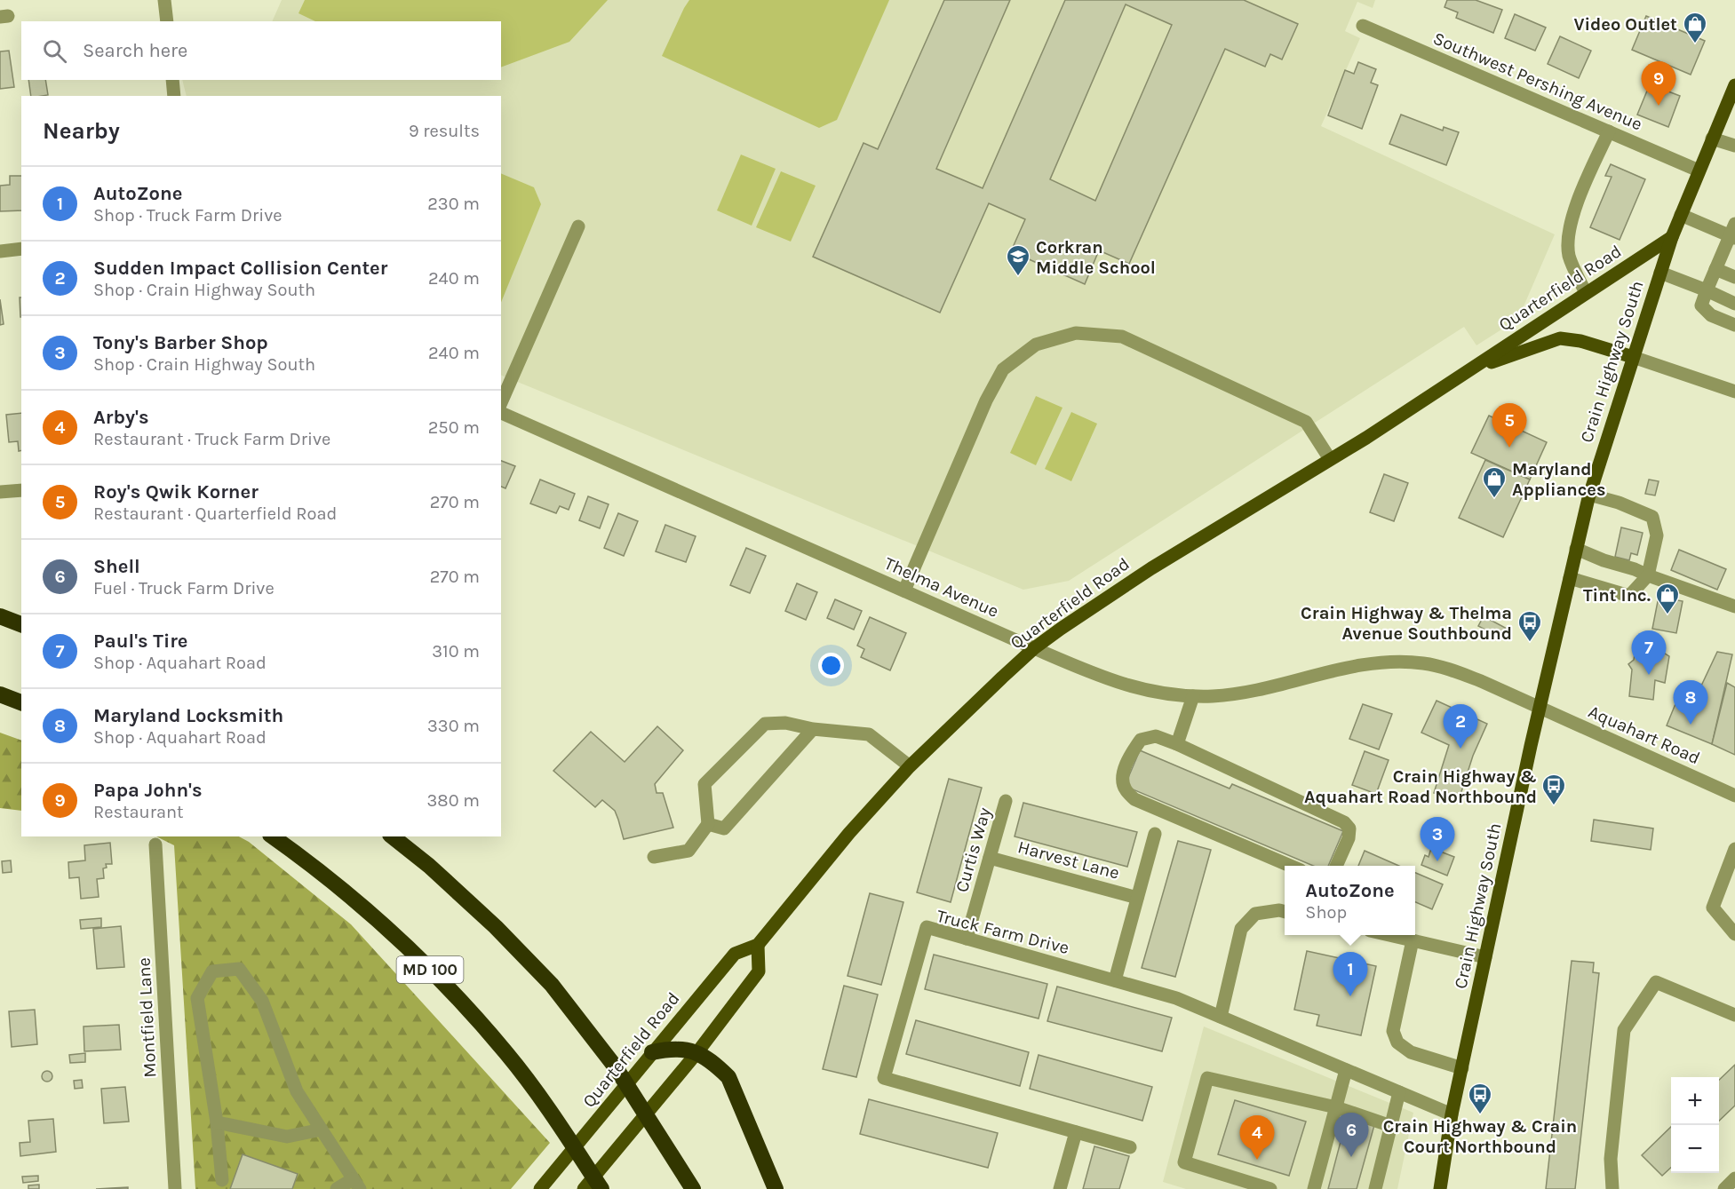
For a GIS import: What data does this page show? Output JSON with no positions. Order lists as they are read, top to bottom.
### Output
{
  "streets": {
    "highway": ["MD 100"],
    "main road": ["Quarterfield Road", "Crain Highway South"],
    "street": [
      "Southwest Pershing Avenue",
      "Thelma Avenue",
      "Aquahart Road",
      "Curtis Way",
      "Harvest Lane",
      "Truck Farm Drive",
      "Montfield Lane"
    ]
  },
  "crossings": [
    ["Southwest Pershing Avenue", "Crain Highway South"],
    ["Quarterfield Road", "Crain Highway South"],
    ["Quarterfield Road", "Thelma Avenue"],
    ["Crain Highway South", "Thelma Avenue"],
    ["Crain Highway South", "Aquahart Road"],
    ["Crain Highway South", "Truck Farm Drive"],
    ["Thelma Avenue", "Aquahart Road"],
    ["Curtis Way", "Harvest Lane"],
    ["Curtis Way", "Truck Farm Drive"]
  ],
  "places": {
    "shop": ["Video Outlet", "Maryland Appliances", "Tint Inc."],
    "school or university": ["Corkran Middle School"],
    "bus stop": ["Crain Highway & Thelma Avenue Southbound", "Crain Highway & Aquahart Road Northbound", "Crain Highway & Crain Court Northbound"]
  },
  "page": {
    "search": "Search here",
    "pins": [
      "9",
      "5",
      "7",
      "8",
      "2",
      "3",
      "1",
      "6",
      "4"
    ],
    "heading": ["Nearby", "9 results"],
    "list": [
      {
        "mark": "1",
        "name": "AutoZone",
        "note": "Shop · Truck Farm Drive",
        "value": "230 m"
      },
      {
        "mark": "2",
        "name": "Sudden Impact Collision Center",
        "note": "Shop · Crain Highway South",
        "value": "240 m"
      },
      {
        "mark": "3",
        "name": "Tony's Barber Shop",
        "note": "Shop · Crain Highway South",
        "value": "240 m"
      },
      {
        "mark": "4",
        "name": "Arby's",
        "note": "Restaurant · Truck Farm Drive",
        "value": "250 m"
      },
      {
        "mark": "5",
        "name": "Roy's Qwik Korner",
        "note": "Restaurant · Quarterfield Road",
        "value": "270 m"
      },
      {
        "mark": "6",
        "name": "Shell",
        "note": "Fuel · Truck Farm Drive",
        "value": "270 m"
      },
      {
        "mark": "7",
        "name": "Paul's Tire",
        "note": "Shop · Aquahart Road",
        "value": "310 m"
      },
      {
        "mark": "8",
        "name": "Maryland Locksmith",
        "note": "Shop · Aquahart Road",
        "value": "330 m"
      },
      {
        "mark": "9",
        "name": "Papa John's",
        "note": "Restaurant",
        "value": "380 m"
      }
    ],
    "popup": ["AutoZone", "Shop"],
    "map_buttons": ["+", "−"]
  }
}
